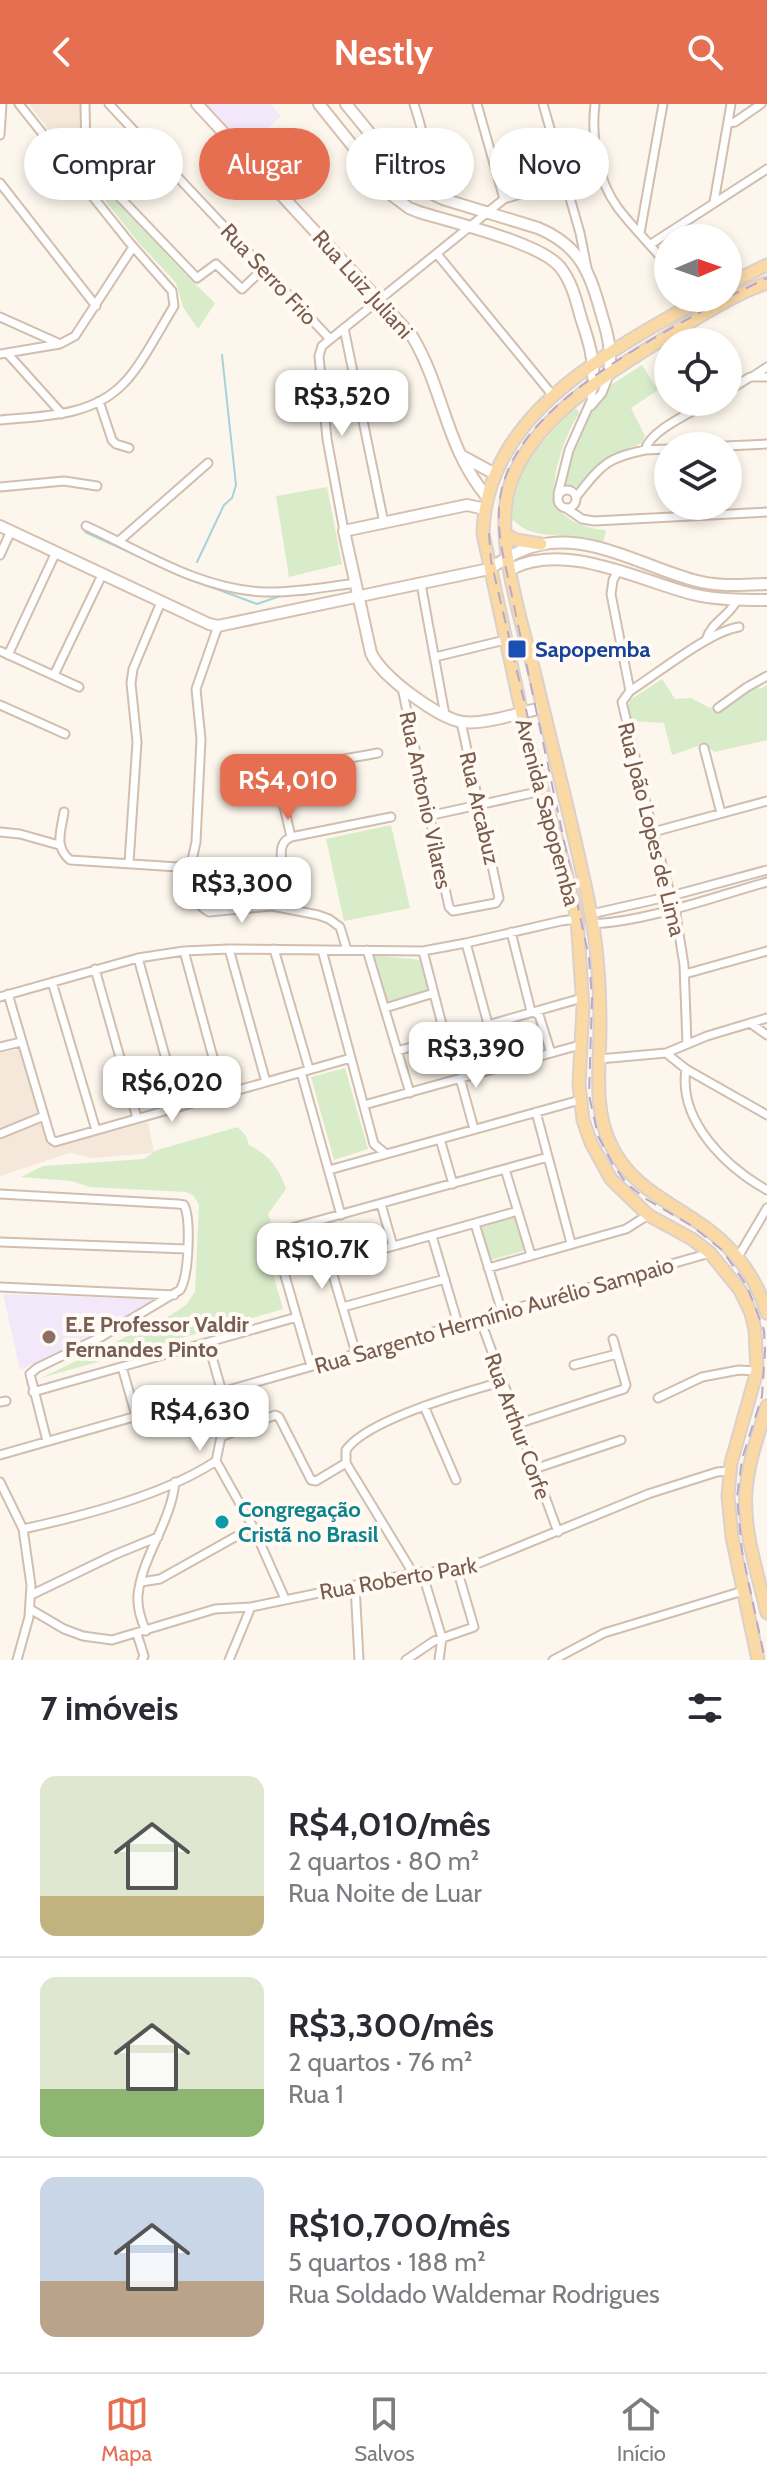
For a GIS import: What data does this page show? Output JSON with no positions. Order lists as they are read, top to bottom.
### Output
{
  "streets": {
    "main road": ["Avenida Sapopemba"],
    "street": [
      "Rua Serro Frio",
      "Rua Luiz Juliani",
      "Rua Antonio Vilares",
      "Rua Arcabuz",
      "Rua João Lopes de Lima",
      "Rua Sargento Hermínio Aurélio Sampaio",
      "Rua Arthur Corfe",
      "Rua Roberto Park"
    ]
  },
  "crossings": [
    ["Rua Luiz Juliani", "Avenida Sapopemba"],
    ["Rua Antonio Vilares", "Rua Arcabuz"],
    ["Avenida Sapopemba", "Rua Sargento Hermínio Aurélio Sampaio"],
    ["Avenida Sapopemba", "Rua Roberto Park"],
    ["Rua Sargento Hermínio Aurélio Sampaio", "Rua Arthur Corfe"],
    ["Rua Arthur Corfe", "Rua Roberto Park"]
  ],
  "places": {
    "transit": ["Sapopemba"],
    "other": ["E.E Professor Valdir Fernandes Pinto", "Congregação Cristã no Brasil"]
  },
  "north": "right",
  "page": {
    "header": "Nestly",
    "chip": [
      "Comprar",
      "Alugar",
      "Filtros",
      "Novo"
    ],
    "price": [
      "R$3,520",
      "R$4,010",
      "R$3,300",
      "R$3,390",
      "R$6,020",
      "R$10.7K",
      "R$4,630"
    ],
    "heading": "7 imóveis",
    "list": [
      {
        "name": "R$4,010/mês",
        "note": "2 quartos · 80 m² · Rua Noite de Luar"
      },
      {
        "name": "R$3,300/mês",
        "note": "2 quartos · 76 m² · Rua 1"
      },
      {
        "name": "R$10,700/mês",
        "note": "5 quartos · 188 m² · Rua Soldado Waldemar Rodrigues"
      }
    ],
    "tabs": ["Mapa", "Salvos", "Início"]
  }
}
